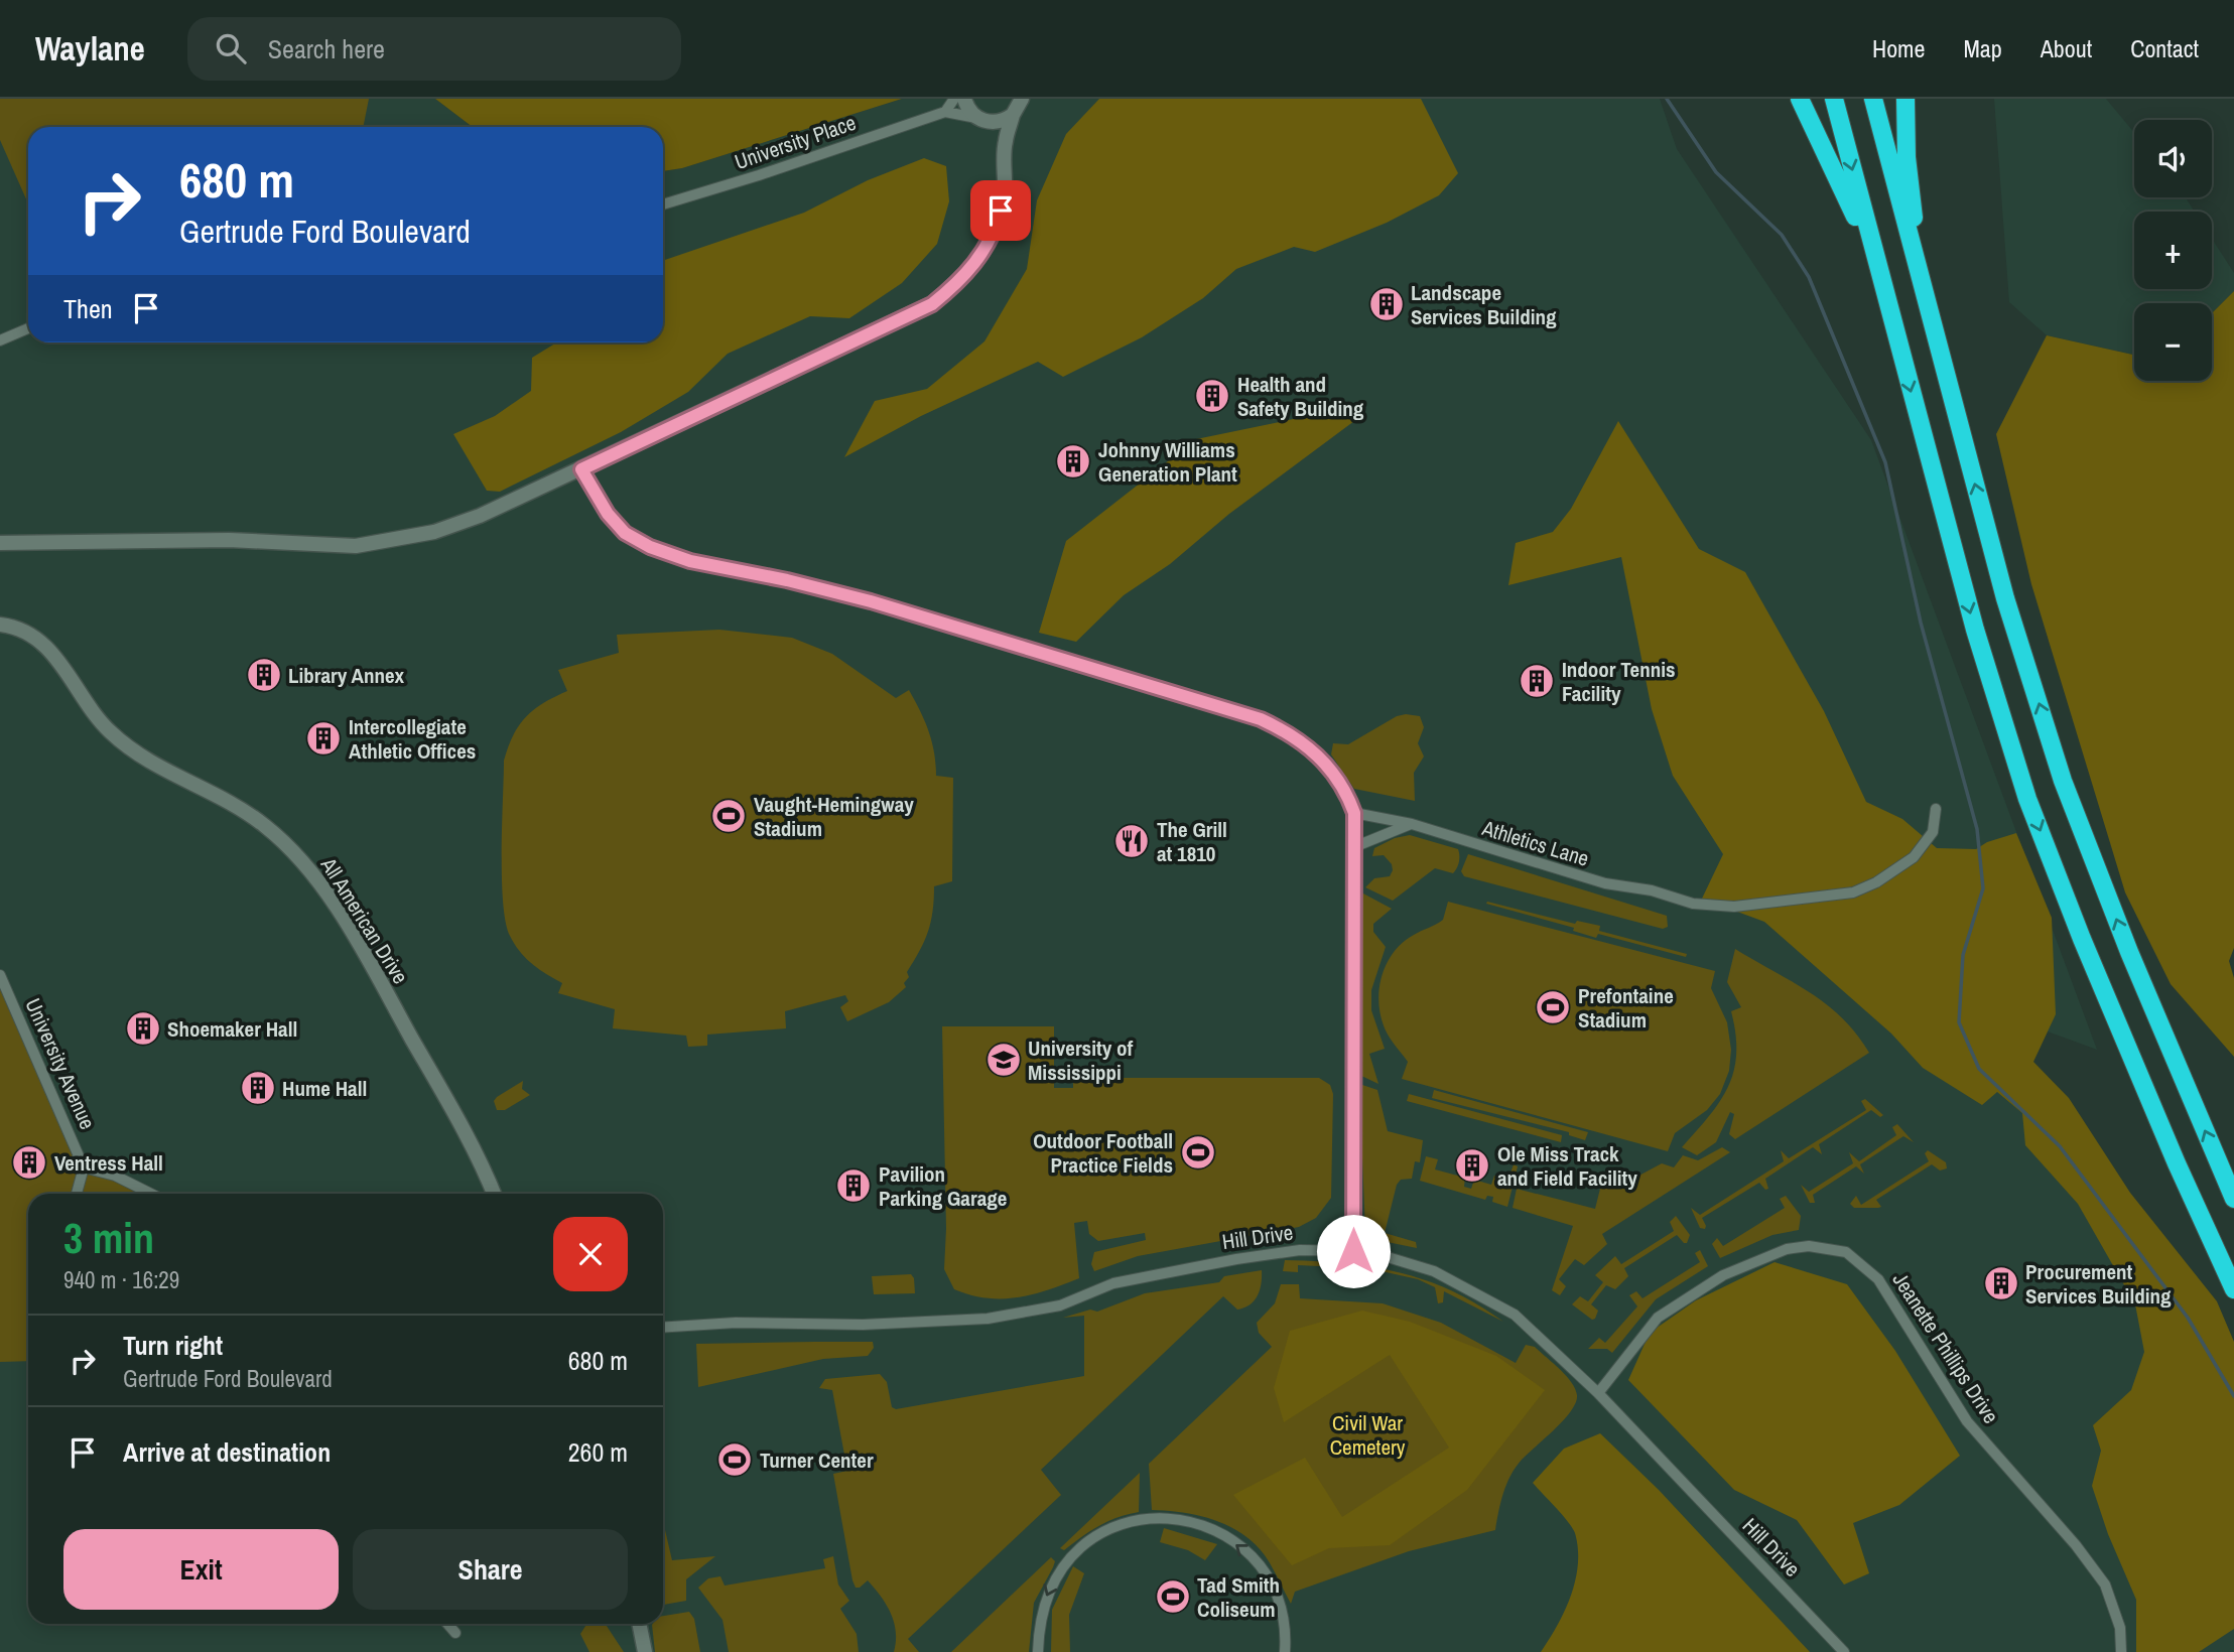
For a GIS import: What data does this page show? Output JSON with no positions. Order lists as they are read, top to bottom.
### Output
{
  "streets": {
    "street": [
      "University Place",
      "Athletics Lane",
      "All American Drive",
      "University Avenue",
      "Hill Drive",
      "Jeanette Phillips Drive"
    ]
  },
  "crossings": [
    ["Hill Drive", "Jeanette Phillips Drive"]
  ],
  "parks": ["Civil War Cemetery"],
  "places": {
    "building": [
      "Landscape Services Building",
      "Health and Safety Building",
      "Johnny Williams Generation Plant",
      "Library Annex",
      "Indoor Tennis Facility",
      "Intercollegiate Athletic Offices",
      "Shoemaker Hall",
      "Hume Hall",
      "Ventress Hall",
      "Ole Miss Track and Field Facility",
      "Pavilion Parking Garage",
      "Procurement Services Building"
    ],
    "sports": [
      "Vaught-Hemingway Stadium",
      "Prefontaine Stadium",
      "Outdoor Football Practice Fields",
      "Turner Center",
      "Tad Smith Coliseum"
    ],
    "restaurant": ["The Grill at 1810"],
    "school or university": ["University of Mississippi"]
  },
  "page": {
    "header": "Waylane",
    "search": "Search here",
    "nav": [
      "Home",
      "Map",
      "About",
      "Contact"
    ],
    "map_buttons": ["+", "−"],
    "turn": ["680 m", "Gertrude Ford Boulevard"],
    "then": "Then",
    "heading": ["3 min", "940 m · 16:29"],
    "list": [
      {
        "name": "Turn right",
        "note": "Gertrude Ford Boulevard",
        "value": "680 m"
      },
      {
        "name": "Arrive at destination",
        "value": "260 m"
      }
    ],
    "buttons": ["Exit", "Share"]
  }
}
